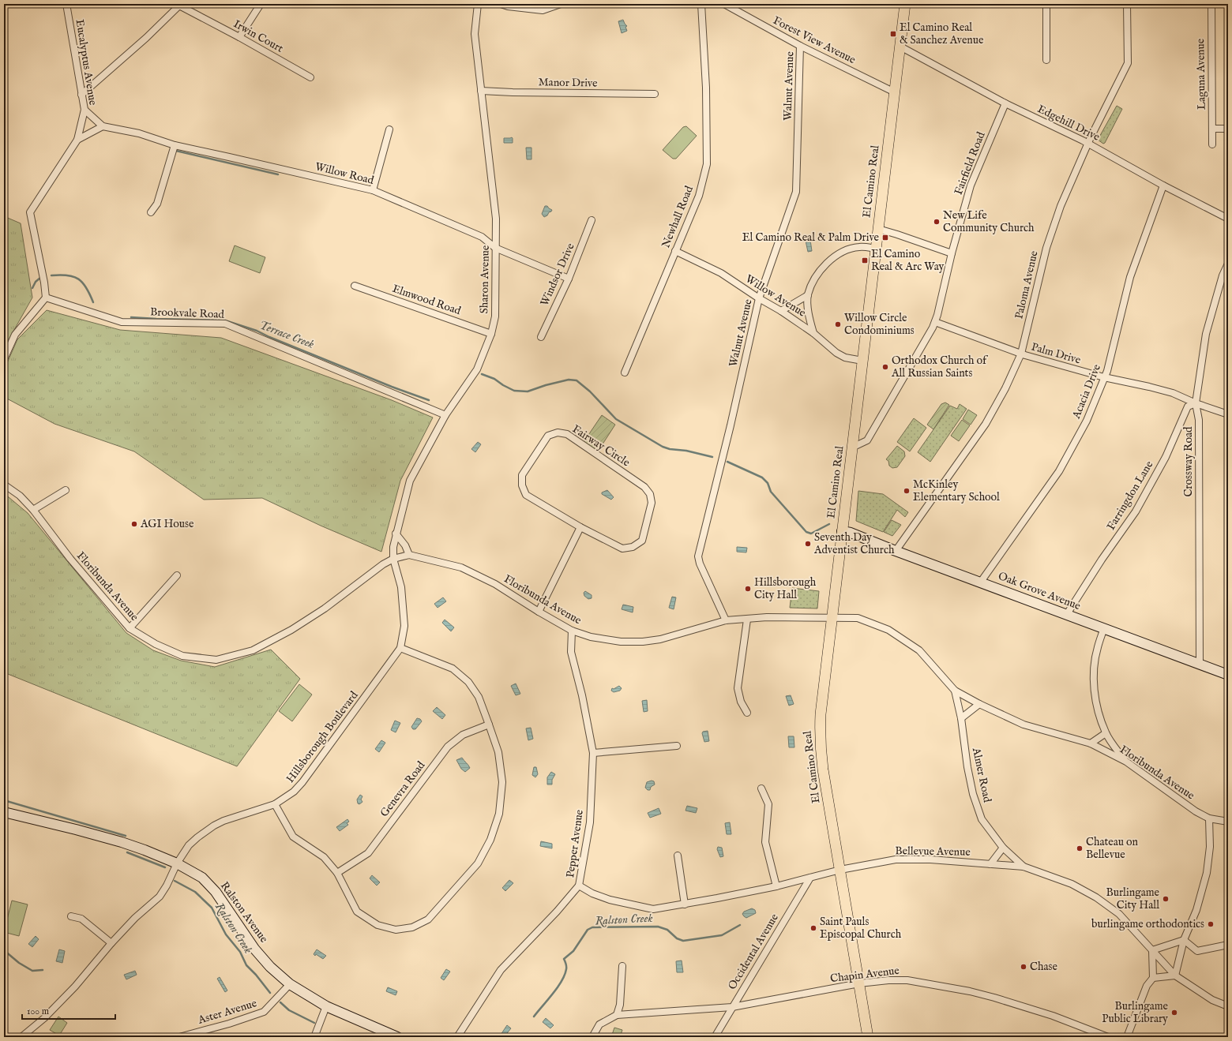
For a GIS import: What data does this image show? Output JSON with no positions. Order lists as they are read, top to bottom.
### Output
{
  "streets": {
    "main road": ["El Camino Real"],
    "street": [
      "Irwin Court",
      "Forest View Avenue",
      "Eucalyptus Avenue",
      "Laguna Avenue",
      "Manor Drive",
      "Walnut Avenue",
      "Edgehill Drive",
      "Fairfield Road",
      "Willow Road",
      "Newhall Road",
      "Windsor Drive",
      "Sharon Avenue",
      "Paloma Avenue",
      "Willow Avenue",
      "Elmwood Road",
      "Brookvale Road",
      "Palm Drive",
      "Acacia Drive",
      "Fairway Circle",
      "Crossway Road",
      "Farringdon Lane",
      "Floribunda Avenue",
      "Oak Grove Avenue",
      "Hillsborough Boulevard",
      "Almer Road",
      "Genevra Road",
      "Pepper Avenue",
      "Bellevue Avenue",
      "Ralston Avenue",
      "Occidental Avenue",
      "Chapin Avenue",
      "Aster Avenue"
    ]
  },
  "crossings": [
    ["Irwin Court", "Eucalyptus Avenue"],
    ["Forest View Avenue", "Walnut Avenue"],
    ["Forest View Avenue", "El Camino Real"],
    ["Eucalyptus Avenue", "Brookvale Road"],
    ["Manor Drive", "Sharon Avenue"],
    ["Walnut Avenue", "Willow Avenue"],
    ["Walnut Avenue", "Floribunda Avenue"],
    ["Edgehill Drive", "Fairfield Road"],
    ["Edgehill Drive", "El Camino Real"],
    ["Edgehill Drive", "Paloma Avenue"],
    ["Edgehill Drive", "Acacia Drive"],
    ["Fairfield Road", "El Camino Real"],
    ["Fairfield Road", "Palm Drive"],
    ["Willow Road", "Windsor Drive"],
    ["Willow Road", "Sharon Avenue"],
    ["El Camino Real", "Willow Avenue"],
    ["El Camino Real", "Floribunda Avenue"],
    ["El Camino Real", "Oak Grove Avenue"],
    ["El Camino Real", "Bellevue Avenue"],
    ["El Camino Real", "Chapin Avenue"],
    ["Newhall Road", "Willow Avenue"],
    ["Sharon Avenue", "Elmwood Road"],
    ["Sharon Avenue", "Brookvale Road"],
    ["Sharon Avenue", "Floribunda Avenue"],
    ["Sharon Avenue", "Hillsborough Boulevard"],
    ["Paloma Avenue", "Palm Drive"],
    ["Paloma Avenue", "Oak Grove Avenue"],
    ["Palm Drive", "Acacia Drive"],
    ["Palm Drive", "Crossway Road"],
    ["Palm Drive", "Farringdon Lane"],
    ["Acacia Drive", "Oak Grove Avenue"],
    ["Crossway Road", "Farringdon Lane"],
    ["Crossway Road", "Oak Grove Avenue"],
    ["Farringdon Lane", "Oak Grove Avenue"],
    ["Floribunda Avenue", "Hillsborough Boulevard"],
    ["Floribunda Avenue", "Almer Road"],
    ["Floribunda Avenue", "Pepper Avenue"],
    ["Hillsborough Boulevard", "Ralston Avenue"],
    ["Almer Road", "Bellevue Avenue"],
    ["Pepper Avenue", "Bellevue Avenue"],
    ["Bellevue Avenue", "Occidental Avenue"],
    ["Ralston Avenue", "Aster Avenue"],
    ["Occidental Avenue", "Chapin Avenue"]
  ],
  "water": ["Terrace Creek", "Ralston Creek"],
  "places": {
    "transit": ["El Camino Real & Sanchez Avenue", "El Camino Real & Palm Drive", "El Camino Real & Arc Way"],
    "other": [
      "New Life Community Church",
      "Willow Circle Condominiums",
      "Orthodox Church of All Russian Saints",
      "McKinley Elementary School",
      "AGI House",
      "Seventh Day Adventist Church",
      "Hillsborough City Hall",
      "Chateau on Bellevue",
      "Burlingame City Hall",
      "burlingame orthodontics",
      "Saint Pauls Episcopal Church",
      "Chase",
      "Burlingame Public Library"
    ]
  },
  "scale_bar": "100 m"
}
